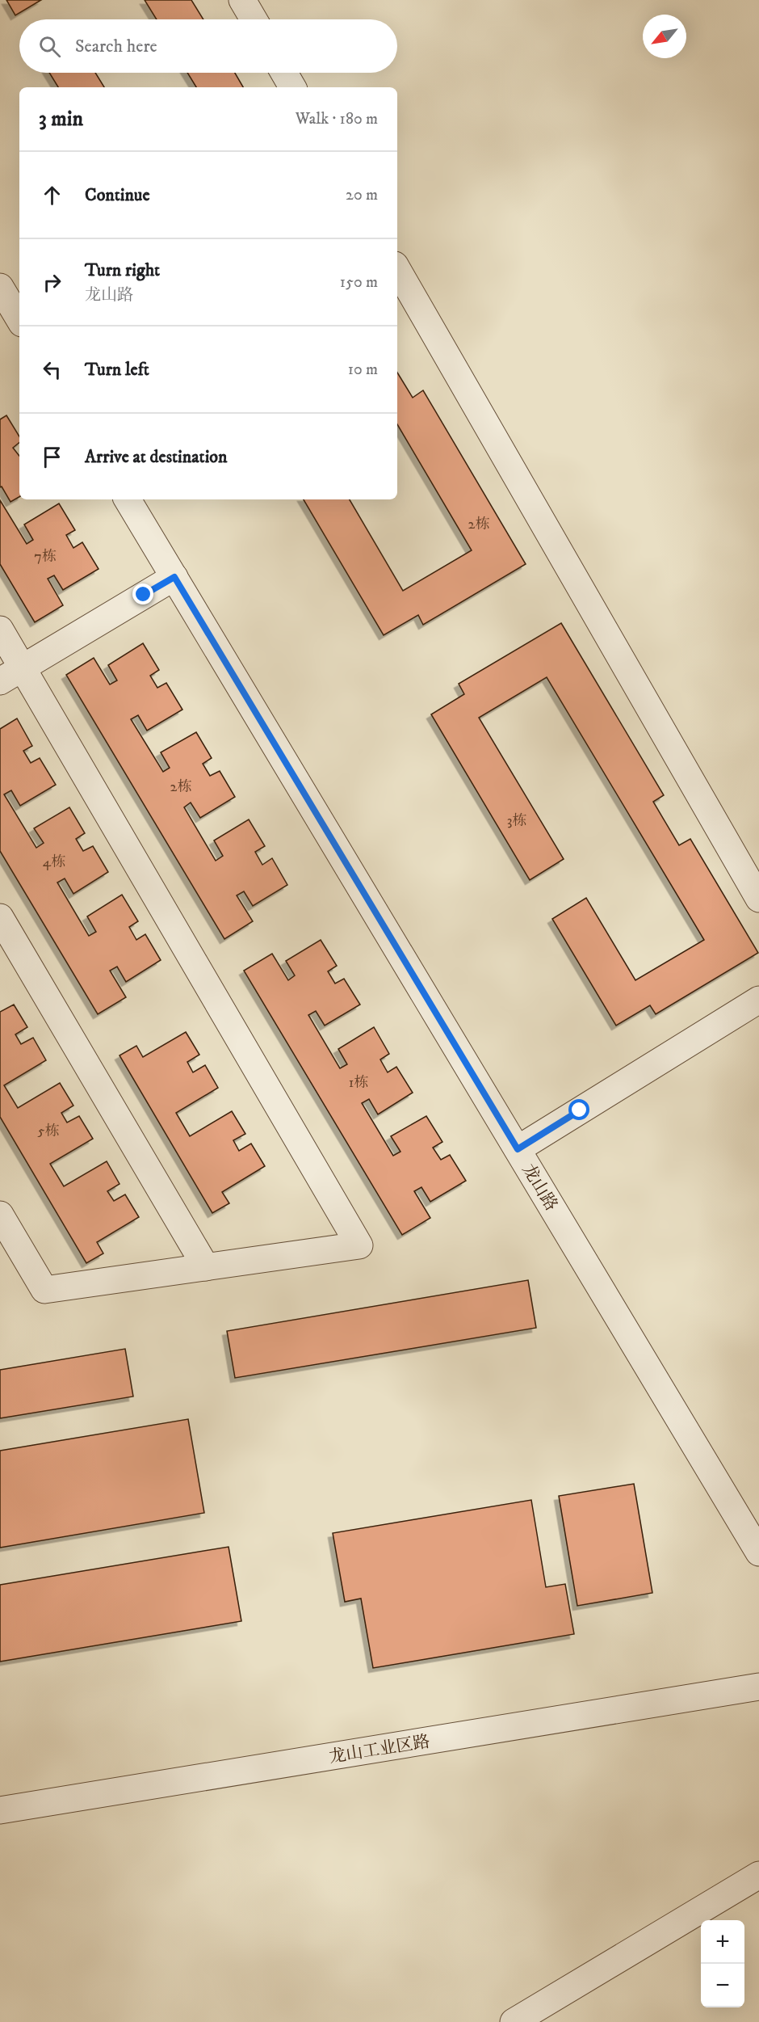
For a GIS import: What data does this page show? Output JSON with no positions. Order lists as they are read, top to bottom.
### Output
{
  "streets": {
    "street": ["龙山路", "龙山工业区路"]
  },
  "house_numbers": [
    "2栋",
    "7栋",
    "2栋",
    "3栋",
    "4栋",
    "1栋",
    "5栋"
  ],
  "north": "bottom left",
  "page": {
    "search": "Search here",
    "heading": ["3 min", "Walk · 180 m"],
    "list": [
      ["Continue", "20 m"],
      ["Turn right", "龙山路", "150 m"],
      ["Turn left", "10 m"],
      "Arrive at destination"
    ],
    "map_buttons": ["+", "−"]
  }
}
